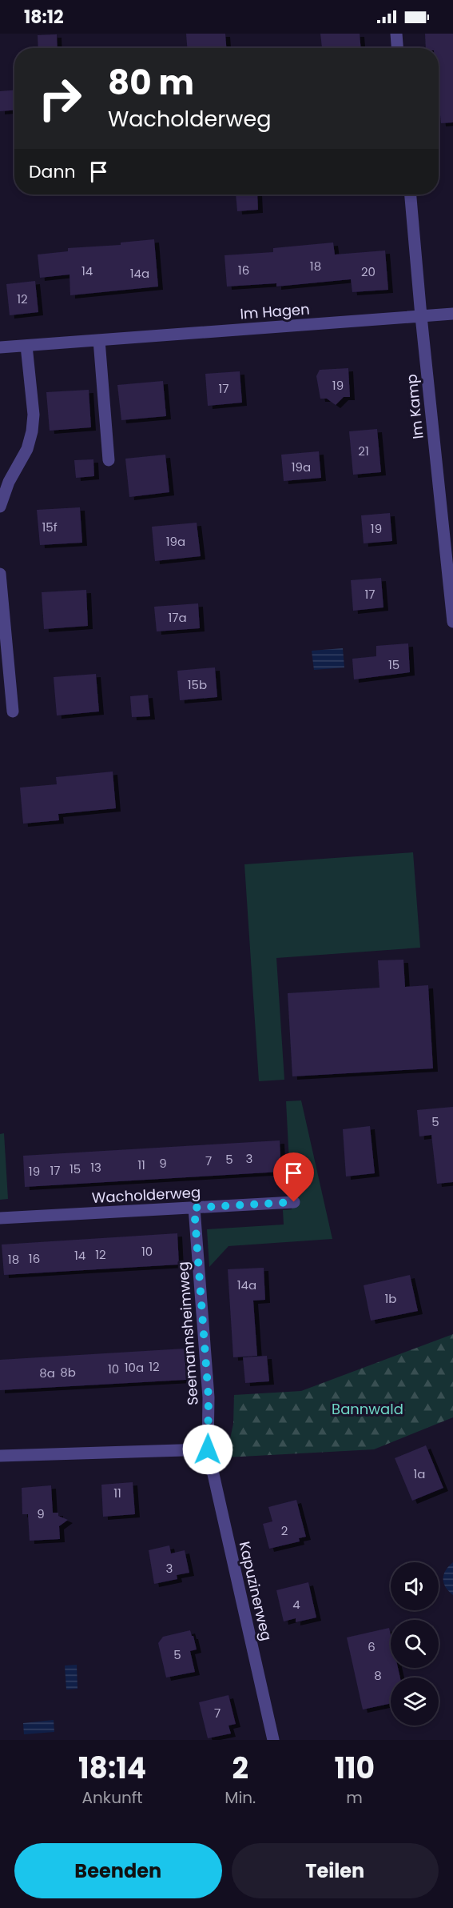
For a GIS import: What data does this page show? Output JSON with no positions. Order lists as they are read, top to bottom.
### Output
{
  "streets": {
    "street": [
      "Im Hagen",
      "Im Kamp",
      "Wacholderweg",
      "Seemannsheimweg",
      "Kapuzinerweg"
    ]
  },
  "crossings": [
    ["Im Hagen", "Im Kamp"],
    ["Wacholderweg", "Seemannsheimweg"],
    ["Seemannsheimweg", "Kapuzinerweg"]
  ],
  "parks": ["Bannwald"],
  "house_numbers": [
    "18",
    "16",
    "14",
    "20",
    "14a",
    "12",
    "19",
    "17",
    "21",
    "19a",
    "15f",
    "19",
    "19a",
    "17",
    "17a",
    "15",
    "15b",
    "5",
    "3",
    "5",
    "7",
    "9",
    "11",
    "13",
    "15",
    "17",
    "19",
    "10",
    "12",
    "14",
    "16",
    "18",
    "14a",
    "1b",
    "12",
    "10a",
    "10",
    "8b",
    "8a",
    "1a",
    "11",
    "9",
    "2",
    "3",
    "4",
    "6",
    "5",
    "8",
    "7"
  ],
  "page": {
    "status": "18:12",
    "turn": ["80 m", "Wacholderweg"],
    "then": "Dann",
    "eta": [
      "18:14",
      "Ankunft",
      "2",
      "Min.",
      "110",
      "m"
    ],
    "buttons": ["Beenden", "Teilen"]
  }
}
